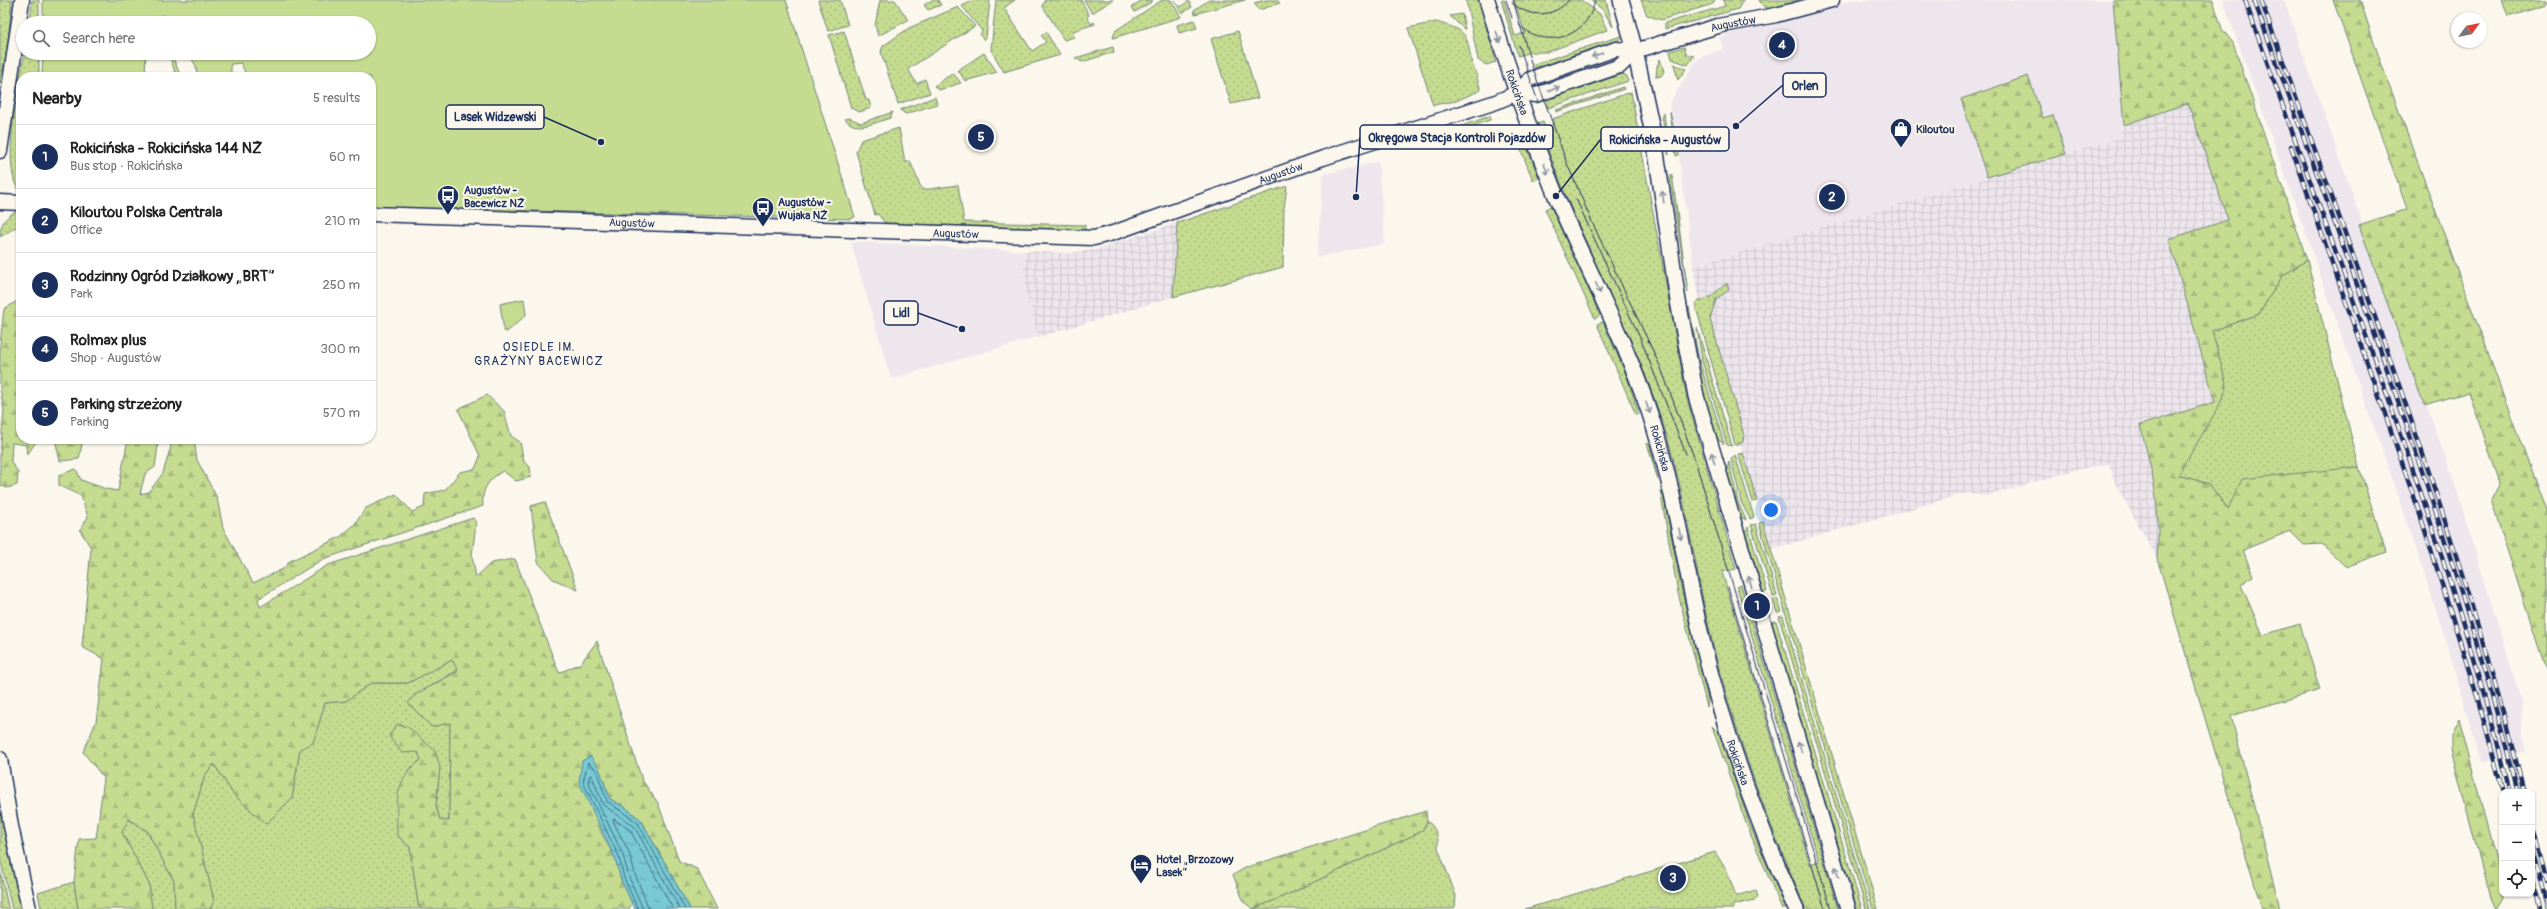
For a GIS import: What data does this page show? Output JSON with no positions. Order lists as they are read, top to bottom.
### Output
{
  "streets": {
    "main road": ["Rokicińska"],
    "street": ["Augustów"]
  },
  "crossings": [
    ["Augustów", "Rokicińska"]
  ],
  "districts": ["OSIEDLE IM. GRAŻYNY BACEWICZ"],
  "places": {
    "other": [
      "Orlen",
      "Lasek Widzewski",
      "Rokicińska - Augustów",
      "Okręgowa Stacja Kontroli Pojazdów",
      "Lidl"
    ],
    "shop": ["Kiloutou"],
    "bus stop": ["Augustów - Bacewicz NŻ", "Augustów - Wujaka NŻ"],
    "hotel": ["Hotel „Brzozowy Lasek”"]
  },
  "north": "top right",
  "page": {
    "search": "Search here",
    "pins": [
      "4",
      "5",
      "2",
      "1",
      "3"
    ],
    "heading": ["Nearby", "5 results"],
    "list": [
      {
        "mark": "1",
        "name": "Rokicińska - Rokicińska 144 NŻ",
        "note": "Bus stop · Rokicińska",
        "value": "60 m"
      },
      {
        "mark": "2",
        "name": "Kiloutou Polska Centrala",
        "note": "Office",
        "value": "210 m"
      },
      {
        "mark": "3",
        "name": "Rodzinny Ogród Działkowy „BRT”",
        "note": "Park",
        "value": "250 m"
      },
      {
        "mark": "4",
        "name": "Rolmax plus",
        "note": "Shop · Augustów",
        "value": "300 m"
      },
      {
        "mark": "5",
        "name": "Parking strzeżony",
        "note": "Parking",
        "value": "570 m"
      }
    ],
    "map_buttons": ["+", "−"]
  }
}
